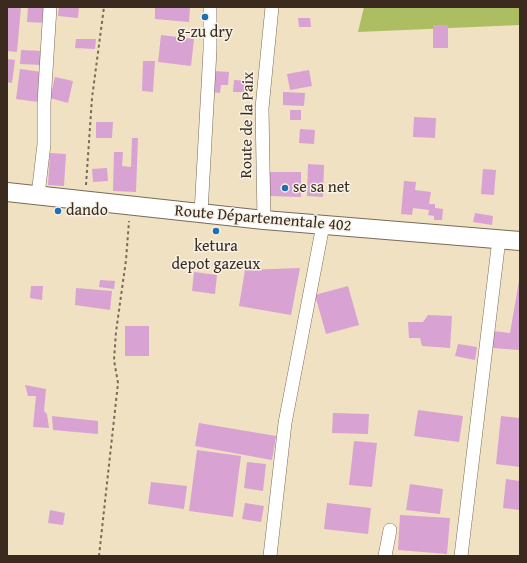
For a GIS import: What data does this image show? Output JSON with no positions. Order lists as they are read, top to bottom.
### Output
{
  "streets": {
    "main road": ["Route Départementale 402"],
    "street": ["Route de la Paix"]
  },
  "crossings": [
    ["Route de la Paix", "Route Départementale 402"]
  ],
  "places": [
    "g-zu dry",
    "se sa net",
    "dando",
    "ketura depot gazeux"
  ]
}
